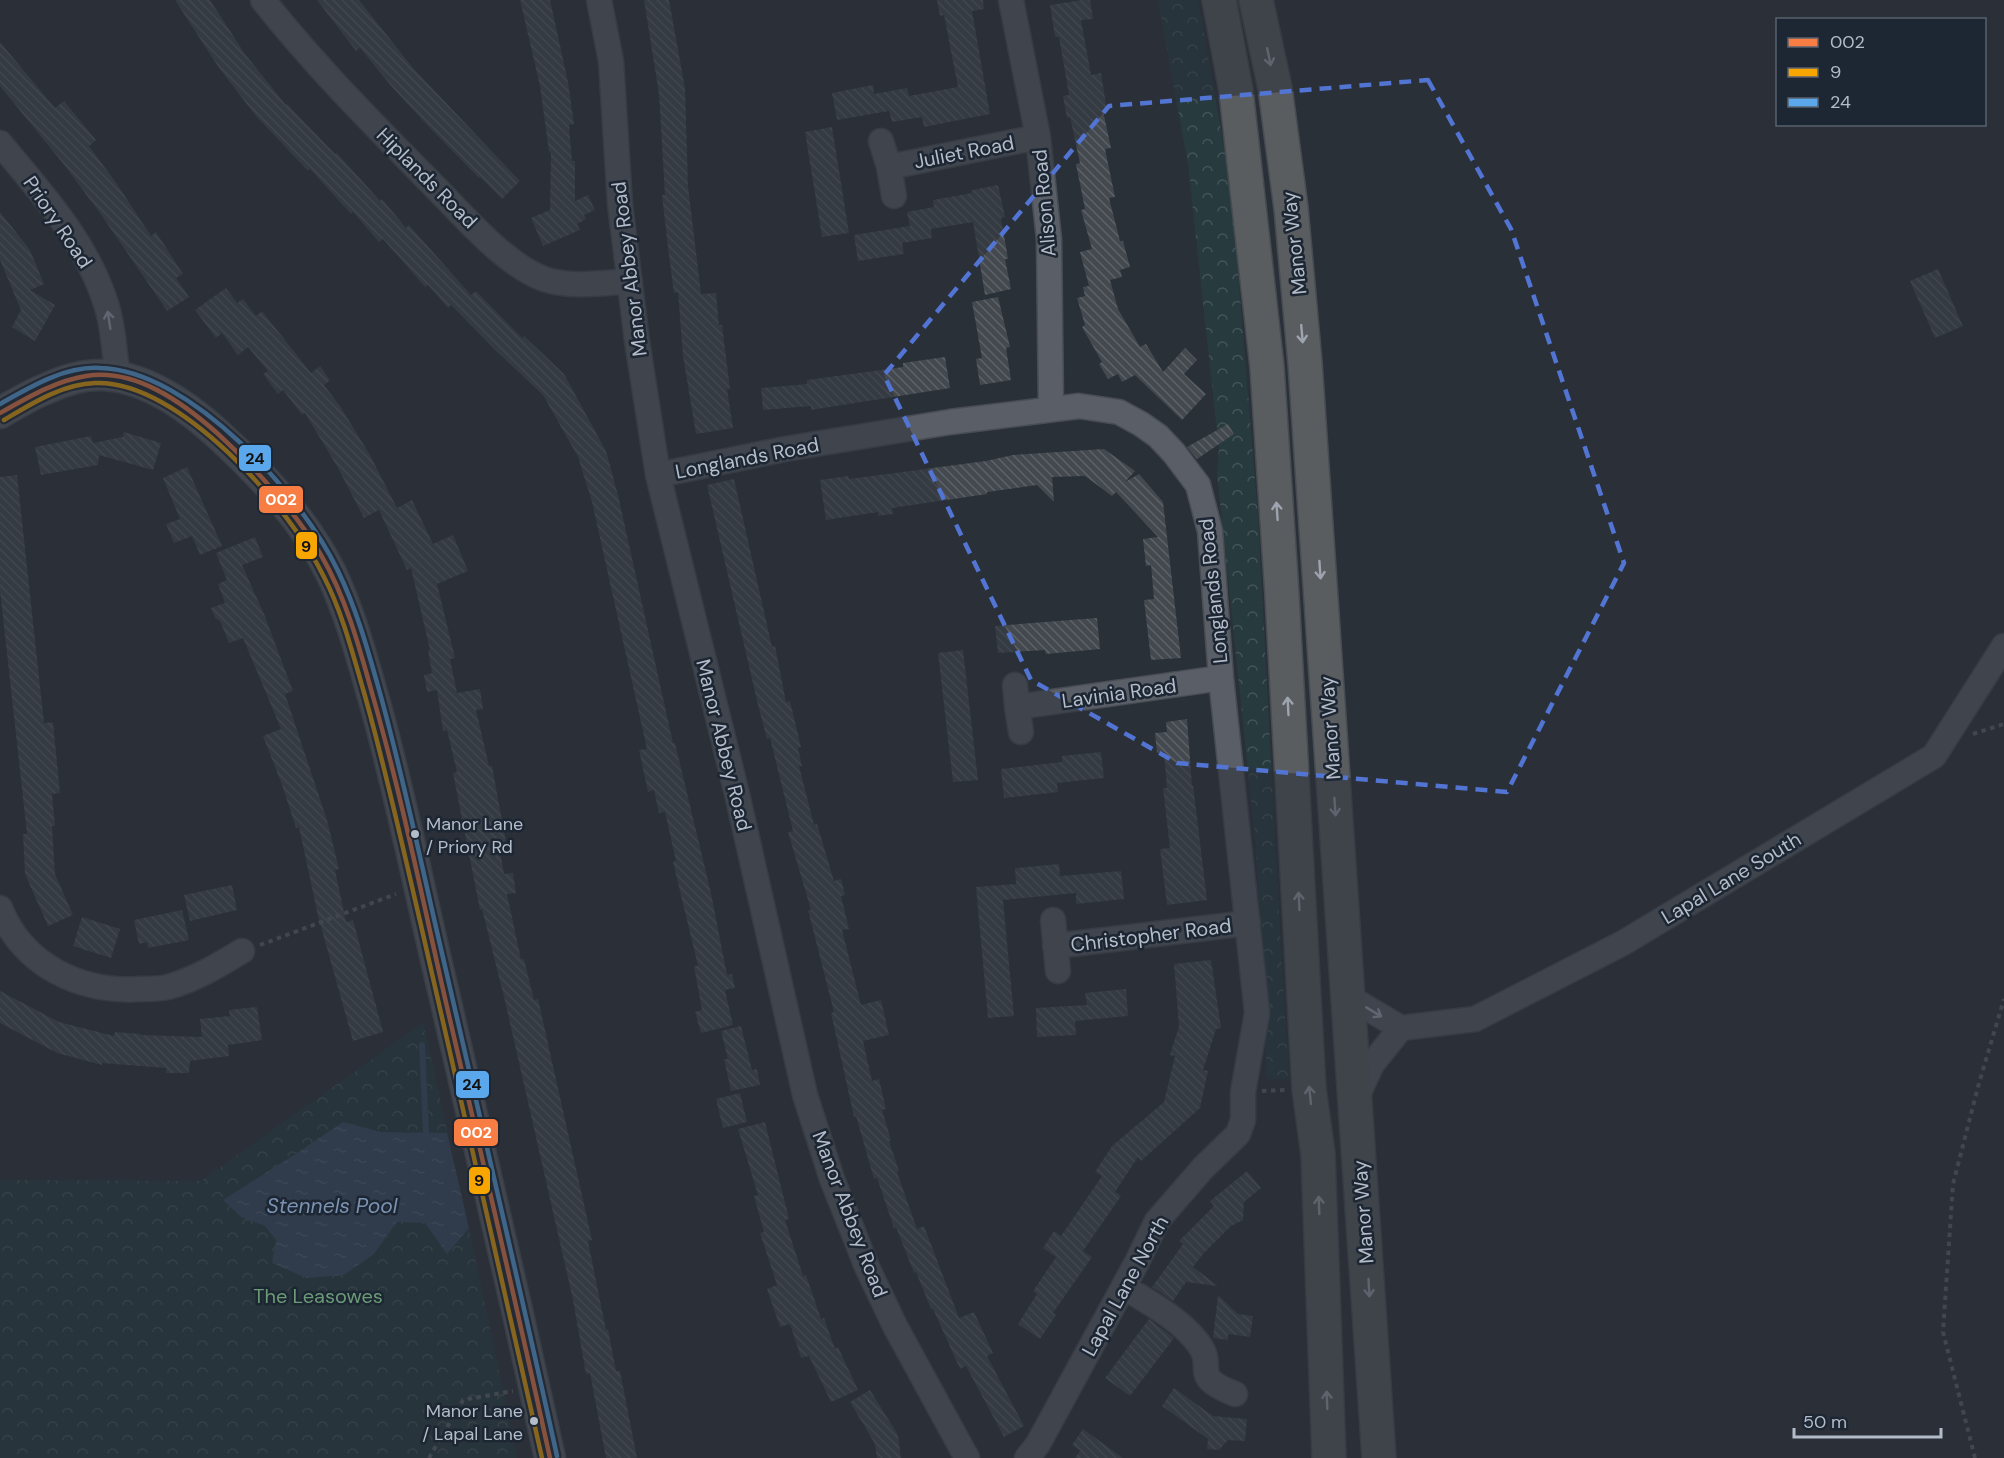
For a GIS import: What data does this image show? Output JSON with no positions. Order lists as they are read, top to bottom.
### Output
{
  "streets": {
    "highway": ["Manor Way"],
    "street": [
      "Juliet Road",
      "Hiplands Road",
      "Alison Road",
      "Priory Road",
      "Manor Abbey Road",
      "Longlands Road",
      "Lavinia Road",
      "Lapal Lane South",
      "Christopher Road",
      "Lapal Lane North"
    ]
  },
  "crossings": [
    ["Juliet Road", "Alison Road"],
    ["Hiplands Road", "Manor Abbey Road"],
    ["Alison Road", "Longlands Road"],
    ["Manor Abbey Road", "Longlands Road"],
    ["Longlands Road", "Lavinia Road"],
    ["Longlands Road", "Christopher Road"],
    ["Longlands Road", "Lapal Lane North"]
  ],
  "one_way": ["Priory Road"],
  "water": ["Stennels Pool"],
  "parks": ["The Leasowes"],
  "places": ["Manor Lane / Priory Rd", "Manor Lane / Lapal Lane"],
  "lines": ["transit line 24", "transit line 002", "transit line 9"],
  "legend": ["002", "9", "24"],
  "scale_bar": "50 m"
}
